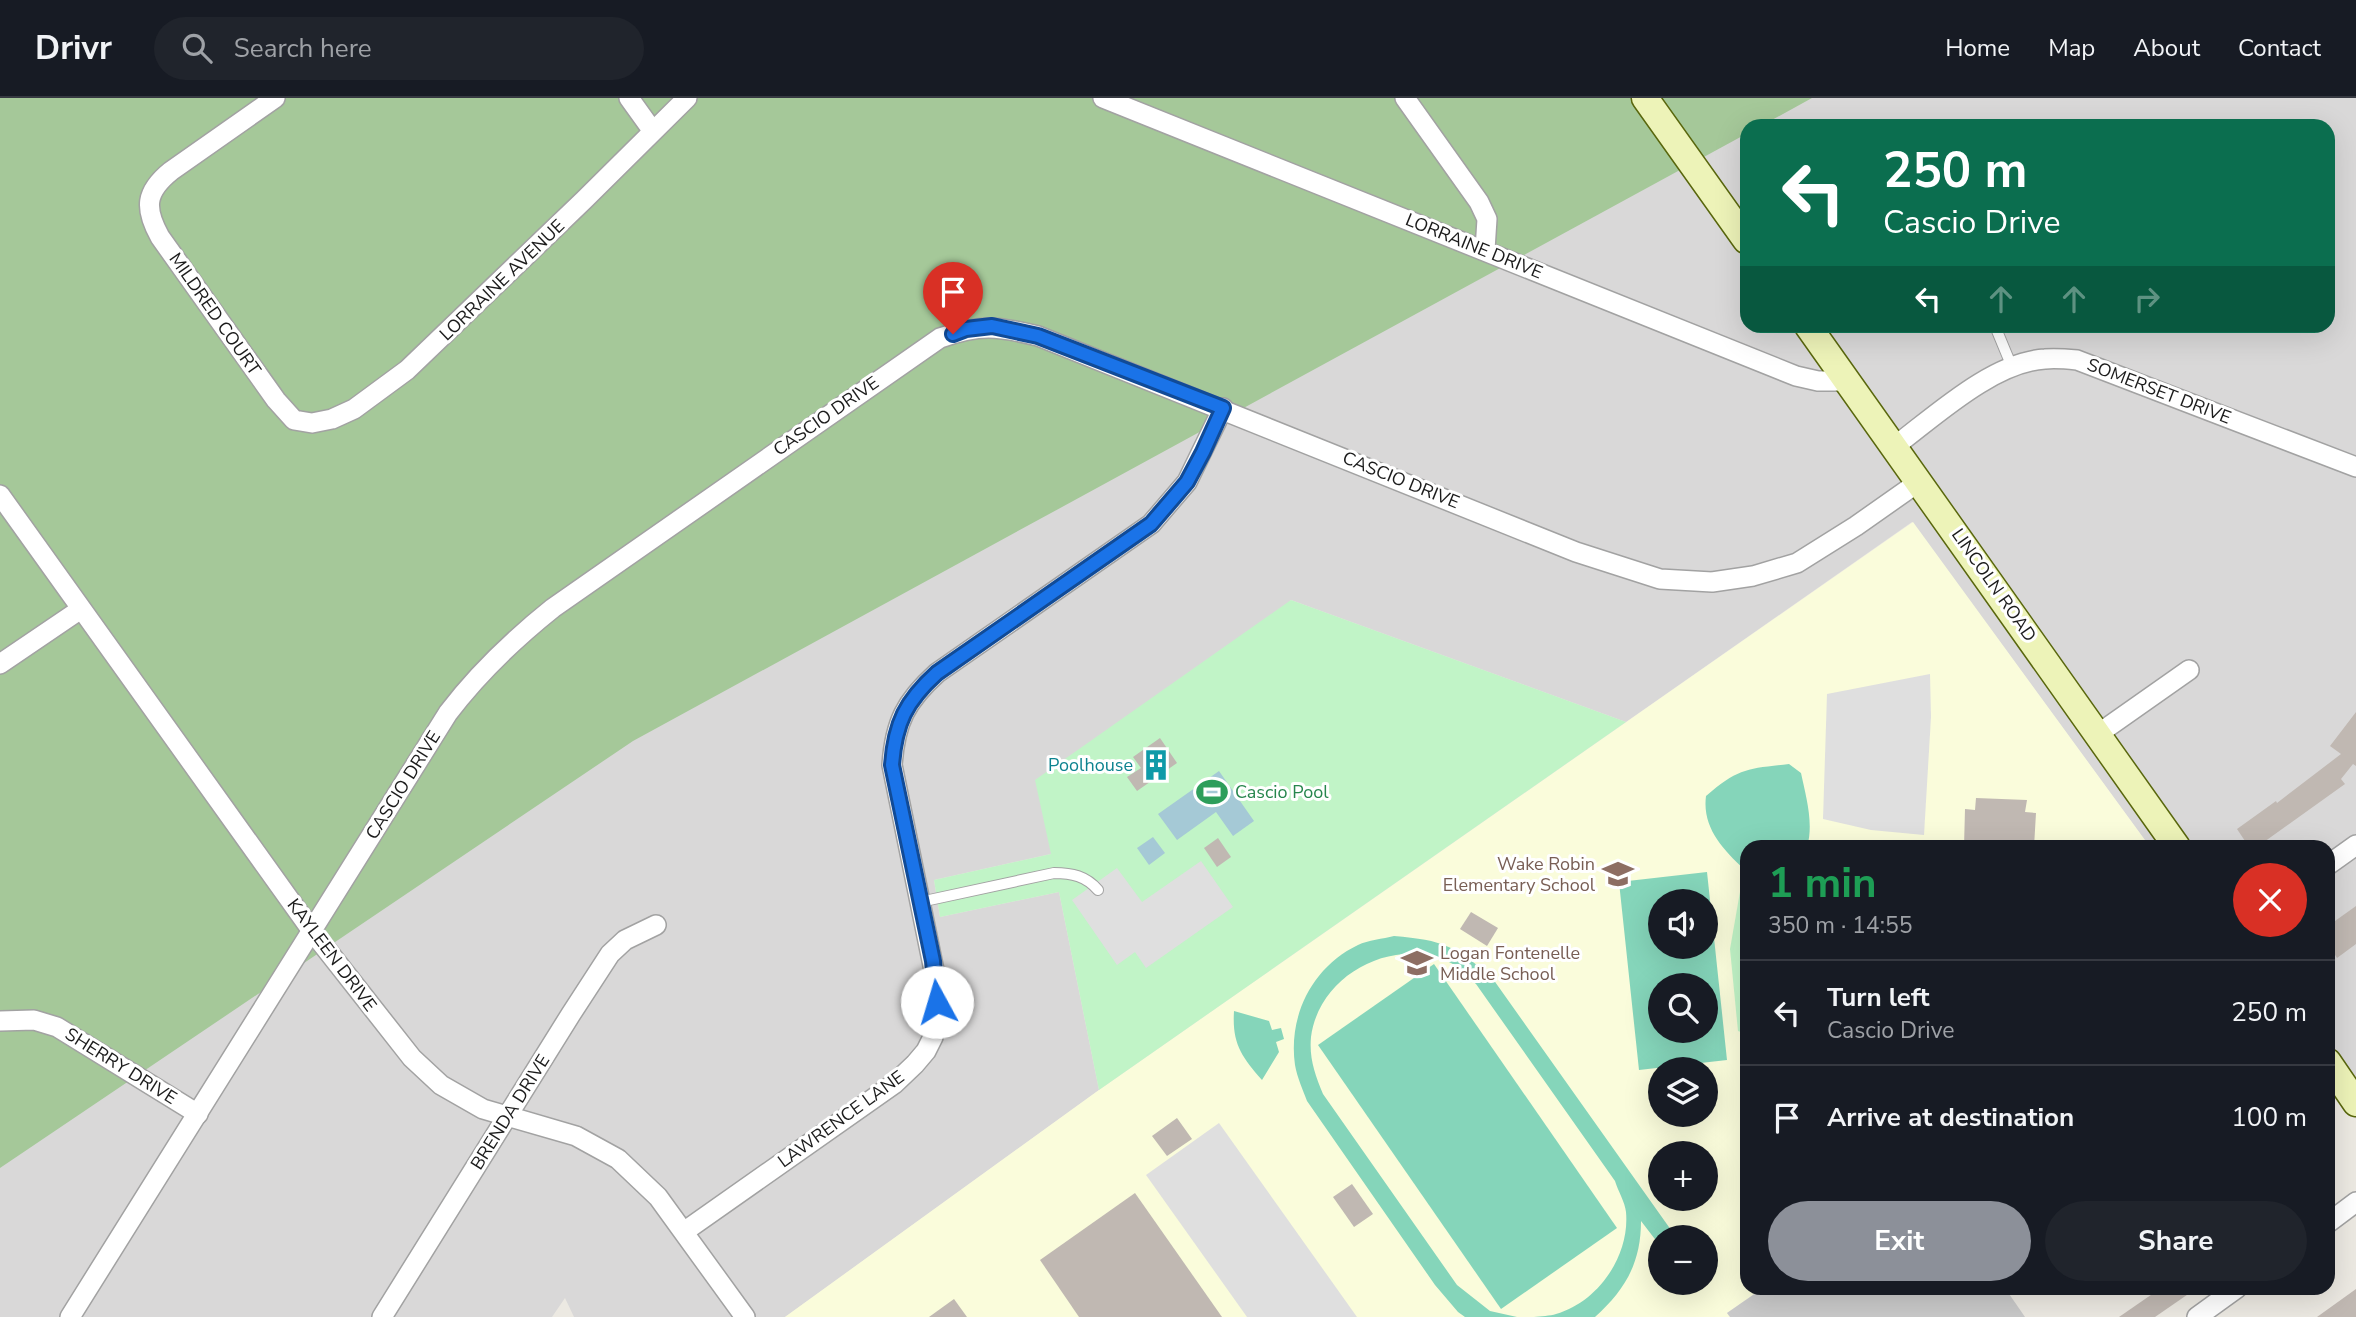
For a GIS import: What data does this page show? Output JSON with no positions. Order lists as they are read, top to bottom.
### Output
{
  "streets": {
    "main road": ["LINCOLN ROAD"],
    "street": [
      "LORRAINE DRIVE",
      "LORRAINE AVENUE",
      "MILDRED COURT",
      "SOMERSET DRIVE",
      "CASCIO DRIVE",
      "KAYLEEN DRIVE",
      "SHERRY DRIVE",
      "BRENDA DRIVE",
      "LAWRENCE LANE"
    ]
  },
  "crossings": [
    ["LORRAINE DRIVE", "LINCOLN ROAD"],
    ["LORRAINE AVENUE", "MILDRED COURT"],
    ["SOMERSET DRIVE", "LINCOLN ROAD"],
    ["CASCIO DRIVE", "LINCOLN ROAD"],
    ["CASCIO DRIVE", "KAYLEEN DRIVE"],
    ["CASCIO DRIVE", "SHERRY DRIVE"],
    ["CASCIO DRIVE", "LAWRENCE LANE"],
    ["KAYLEEN DRIVE", "BRENDA DRIVE"],
    ["KAYLEEN DRIVE", "LAWRENCE LANE"]
  ],
  "places": {
    "building": ["Poolhouse"],
    "sports": ["Cascio Pool"],
    "school or university": ["Wake Robin Elementary School", "Logan Fontenelle Middle School"]
  },
  "page": {
    "header": "Drivr",
    "search": "Search here",
    "nav": [
      "Home",
      "Map",
      "About",
      "Contact"
    ],
    "turn": ["250 m", "Cascio Drive"],
    "heading": ["1 min", "350 m · 14:55"],
    "map_buttons": ["+", "−"],
    "list": [
      {
        "name": "Turn left",
        "note": "Cascio Drive",
        "value": "250 m"
      },
      {
        "name": "Arrive at destination",
        "value": "100 m"
      }
    ],
    "buttons": ["Exit", "Share"]
  }
}
